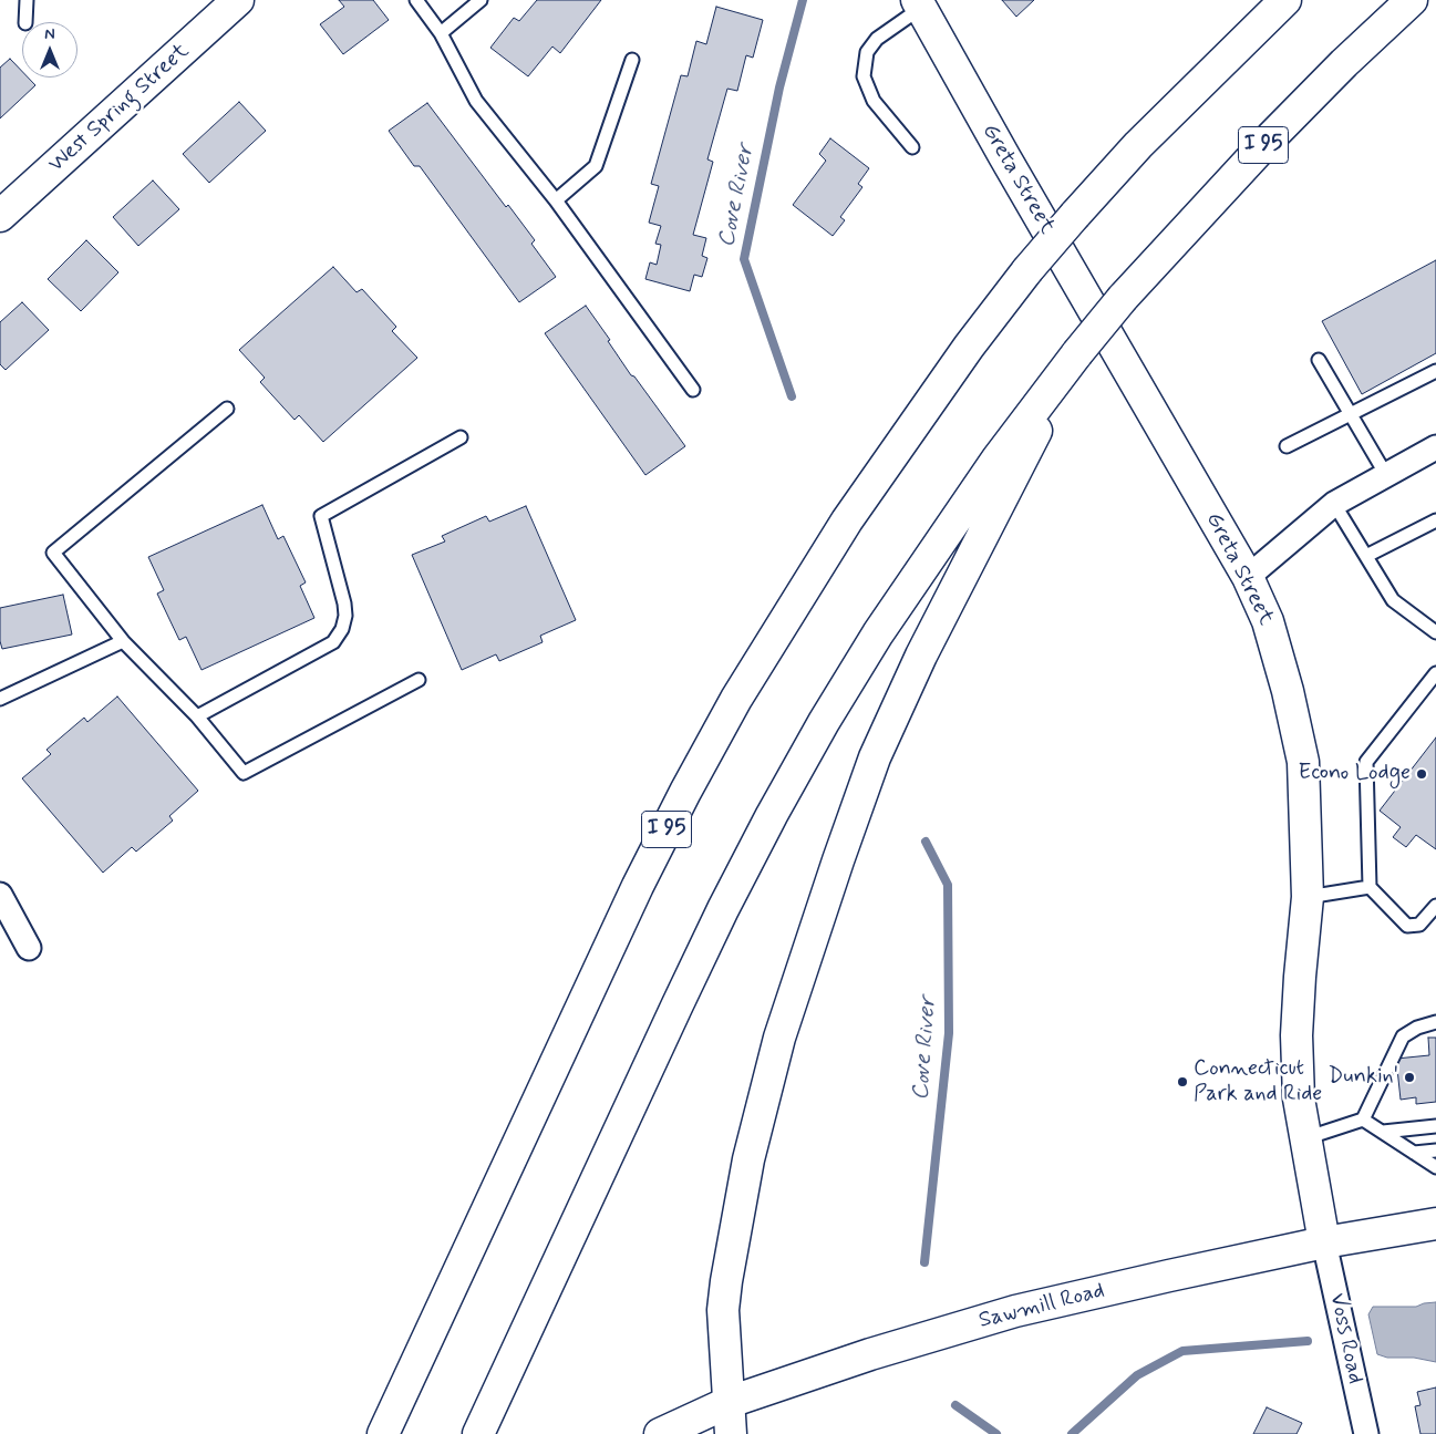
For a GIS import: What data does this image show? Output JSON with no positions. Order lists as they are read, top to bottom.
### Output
{
  "streets": {
    "main road": [
      "West Spring Street",
      "I 95",
      "Greta Street",
      "Sawmill Road"
    ],
    "street": ["Voss Road"]
  },
  "crossings": [
    ["Greta Street", "Sawmill Road"],
    ["Greta Street", "Voss Road"],
    ["Sawmill Road", "Voss Road"]
  ],
  "water": ["Cove River"],
  "places": ["Econo Lodge", "Dunkin'", "Connecticut Park and Ride"],
  "north": "top"
}
